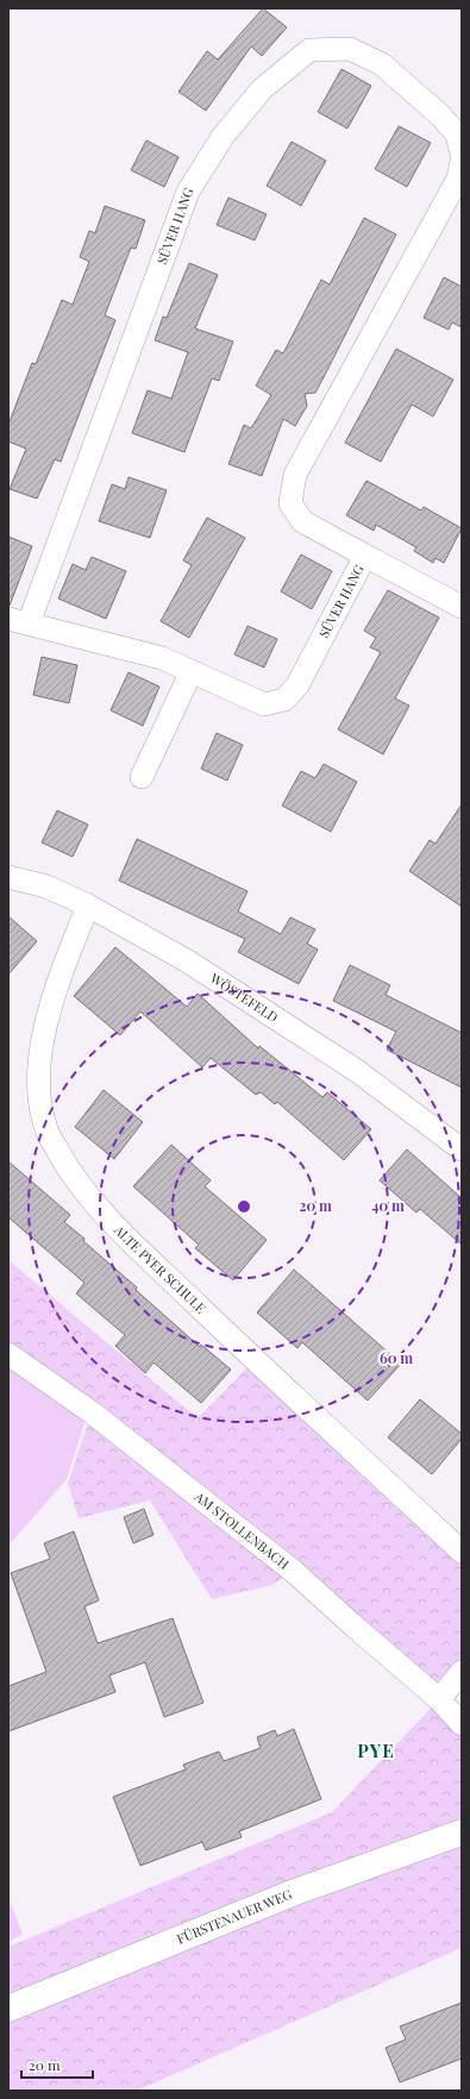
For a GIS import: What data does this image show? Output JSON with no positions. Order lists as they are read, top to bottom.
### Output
{
  "streets": {
    "street": [
      "SÜVER HANG",
      "WÖSTEFELD",
      "ALTE PYER SCHULE",
      "AM STOLLENBACH",
      "FÜRSTENAUER WEG"
    ]
  },
  "crossings": [
    ["WÖSTEFELD", "ALTE PYER SCHULE"]
  ],
  "districts": ["PYE"],
  "scale_bar": "20 m",
  "rings": ["20 m", "40 m", "60 m"]
}
